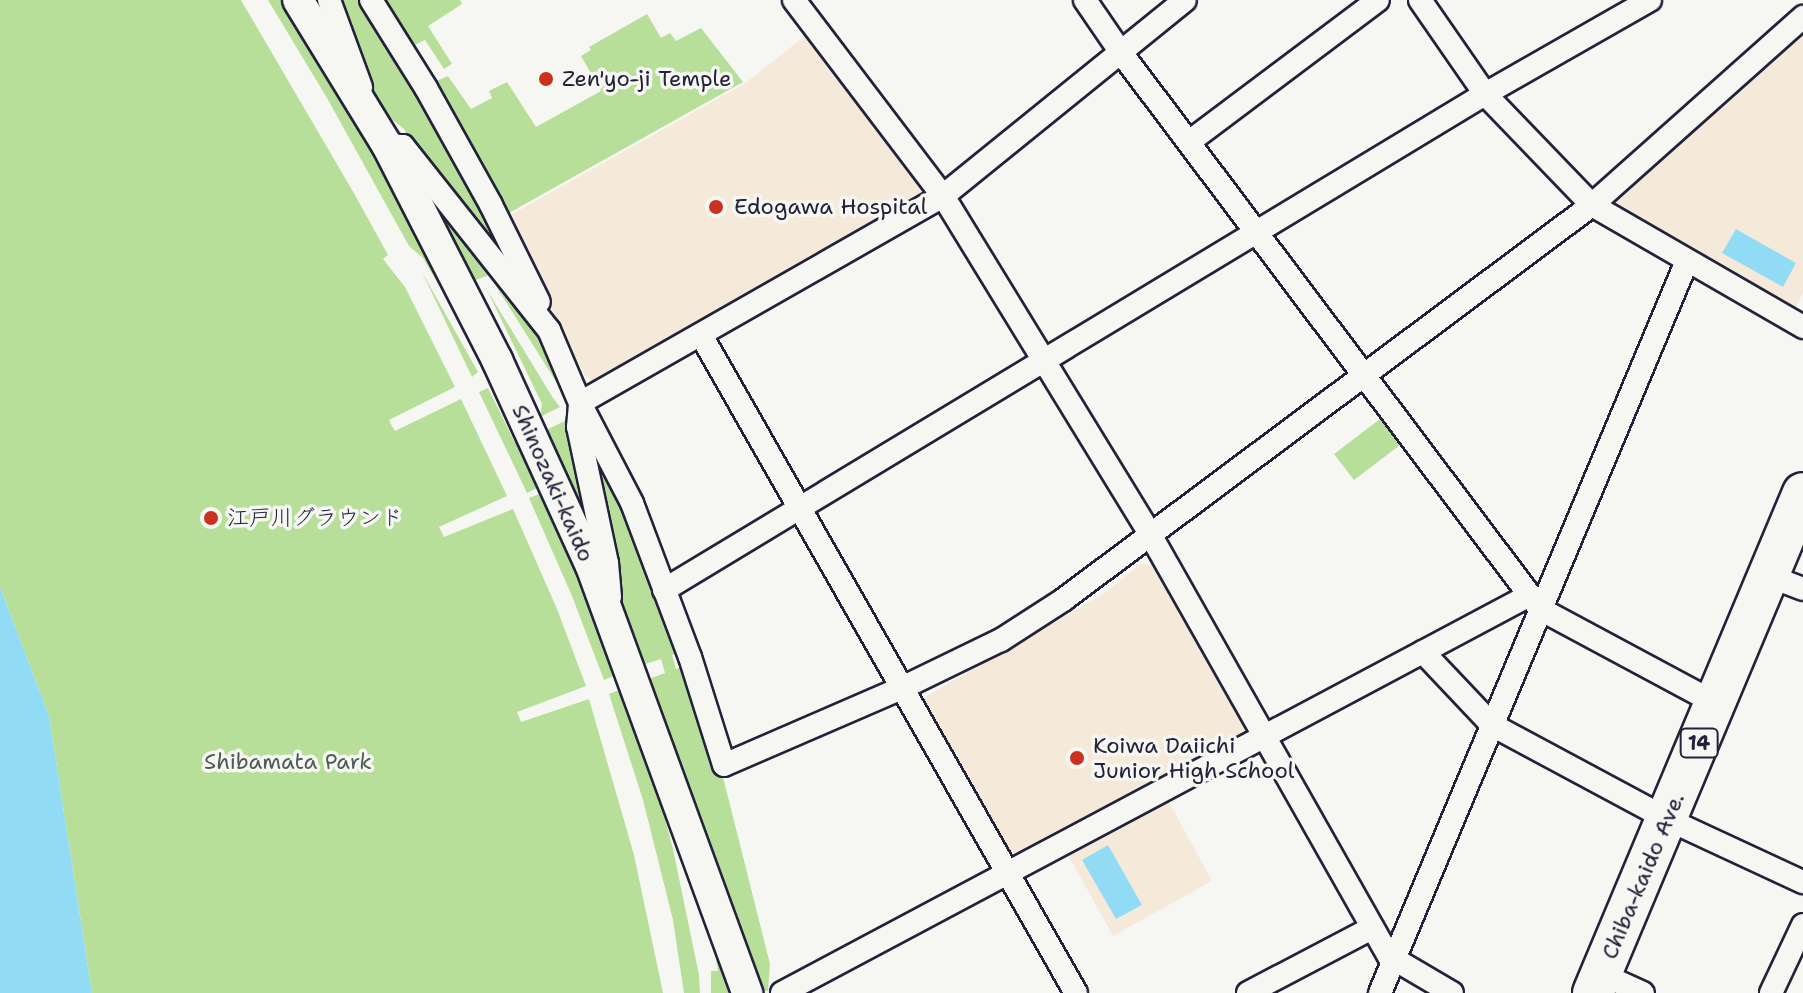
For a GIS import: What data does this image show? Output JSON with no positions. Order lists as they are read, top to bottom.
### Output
{
  "streets": {
    "highway": ["14", "Chiba-kaido Ave."],
    "main road": ["Shinozaki-kaido"]
  },
  "parks": ["Shibamata Park"],
  "places": [
    "Zen'yo-ji Temple",
    "Edogawa Hospital",
    "江戸川グラウンド",
    "Koiwa Daiichi Junior High School"
  ]
}
